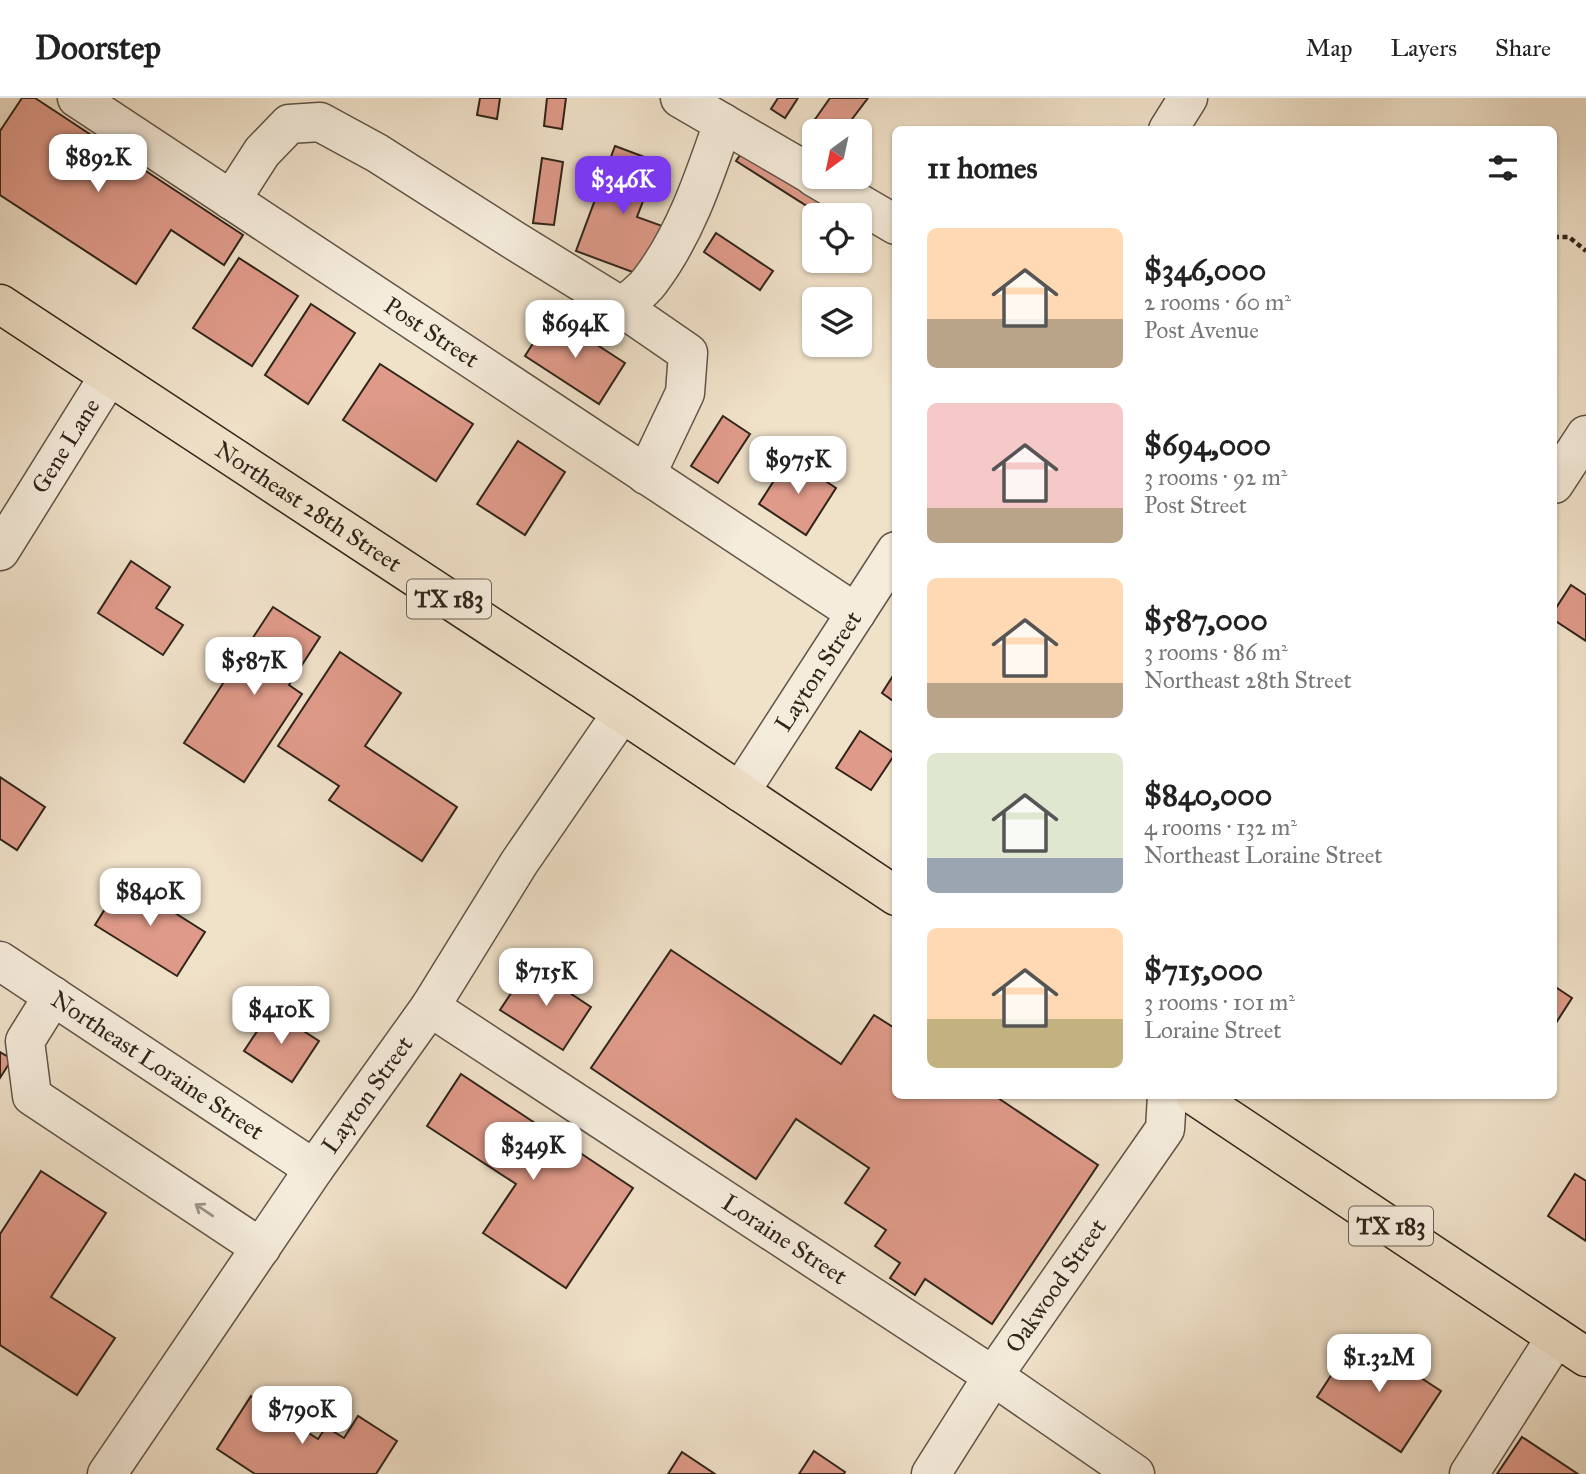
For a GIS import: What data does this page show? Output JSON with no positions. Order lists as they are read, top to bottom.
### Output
{
  "streets": {
    "main road": ["Northeast 28th Street", "TX 183"],
    "street": [
      "Post Street",
      "Gene Lane",
      "Layton Street",
      "Northeast Loraine Street",
      "Loraine Street",
      "Oakwood Street"
    ]
  },
  "crossings": [
    ["Post Street", "Layton Street"],
    ["Gene Lane", "Northeast 28th Street"],
    ["Northeast 28th Street", "Layton Street"],
    ["Layton Street", "Northeast Loraine Street"],
    ["Layton Street", "Loraine Street"],
    ["Loraine Street", "Oakwood Street"]
  ],
  "north": "bottom left",
  "page": {
    "header": "Doorstep",
    "nav": ["Map", "Layers", "Share"],
    "heading": "11 homes",
    "price": [
      "$892K",
      "$346K",
      "$694K",
      "$975K",
      "$587K",
      "$840K",
      "$715K",
      "$410K",
      "$349K",
      "$1.32M",
      "$790K"
    ],
    "list": [
      {
        "name": "$346,000",
        "note": "2 rooms · 60 m² · Post Avenue"
      },
      {
        "name": "$694,000",
        "note": "3 rooms · 92 m² · Post Street"
      },
      {
        "name": "$587,000",
        "note": "3 rooms · 86 m² · Northeast 28th Street"
      },
      {
        "name": "$840,000",
        "note": "4 rooms · 132 m² · Northeast Loraine Street"
      },
      {
        "name": "$715,000",
        "note": "3 rooms · 101 m² · Loraine Street"
      }
    ]
  }
}
